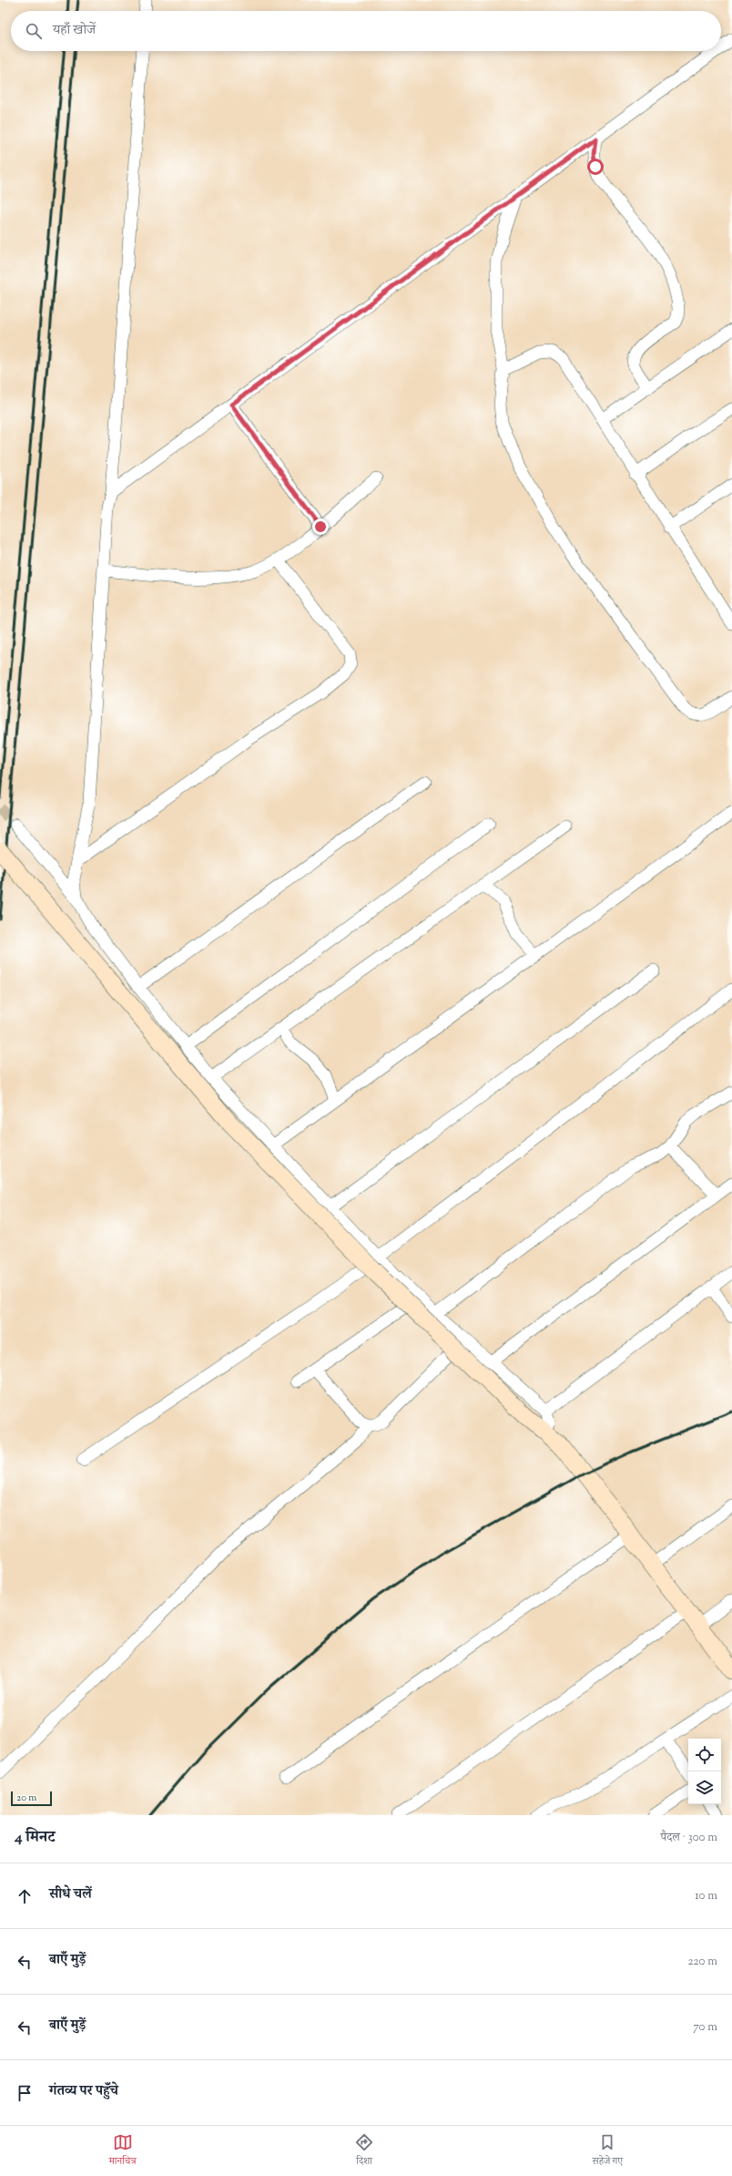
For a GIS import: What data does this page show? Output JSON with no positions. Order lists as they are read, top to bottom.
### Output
{
  "scale_bar": "20 m",
  "page": {
    "search": "यहाँ खोजें",
    "scale": "20 m",
    "heading": ["4 मिनट", "पैदल · 300 m"],
    "list": [
      ["सीधे चलें", "10 m"],
      ["बाएँ मुड़ें", "220 m"],
      ["बाएँ मुड़ें", "70 m"],
      "गंतव्य पर पहुँचे"
    ],
    "nav": ["मानचित्र", "दिशा", "सहेजे गए"]
  }
}
